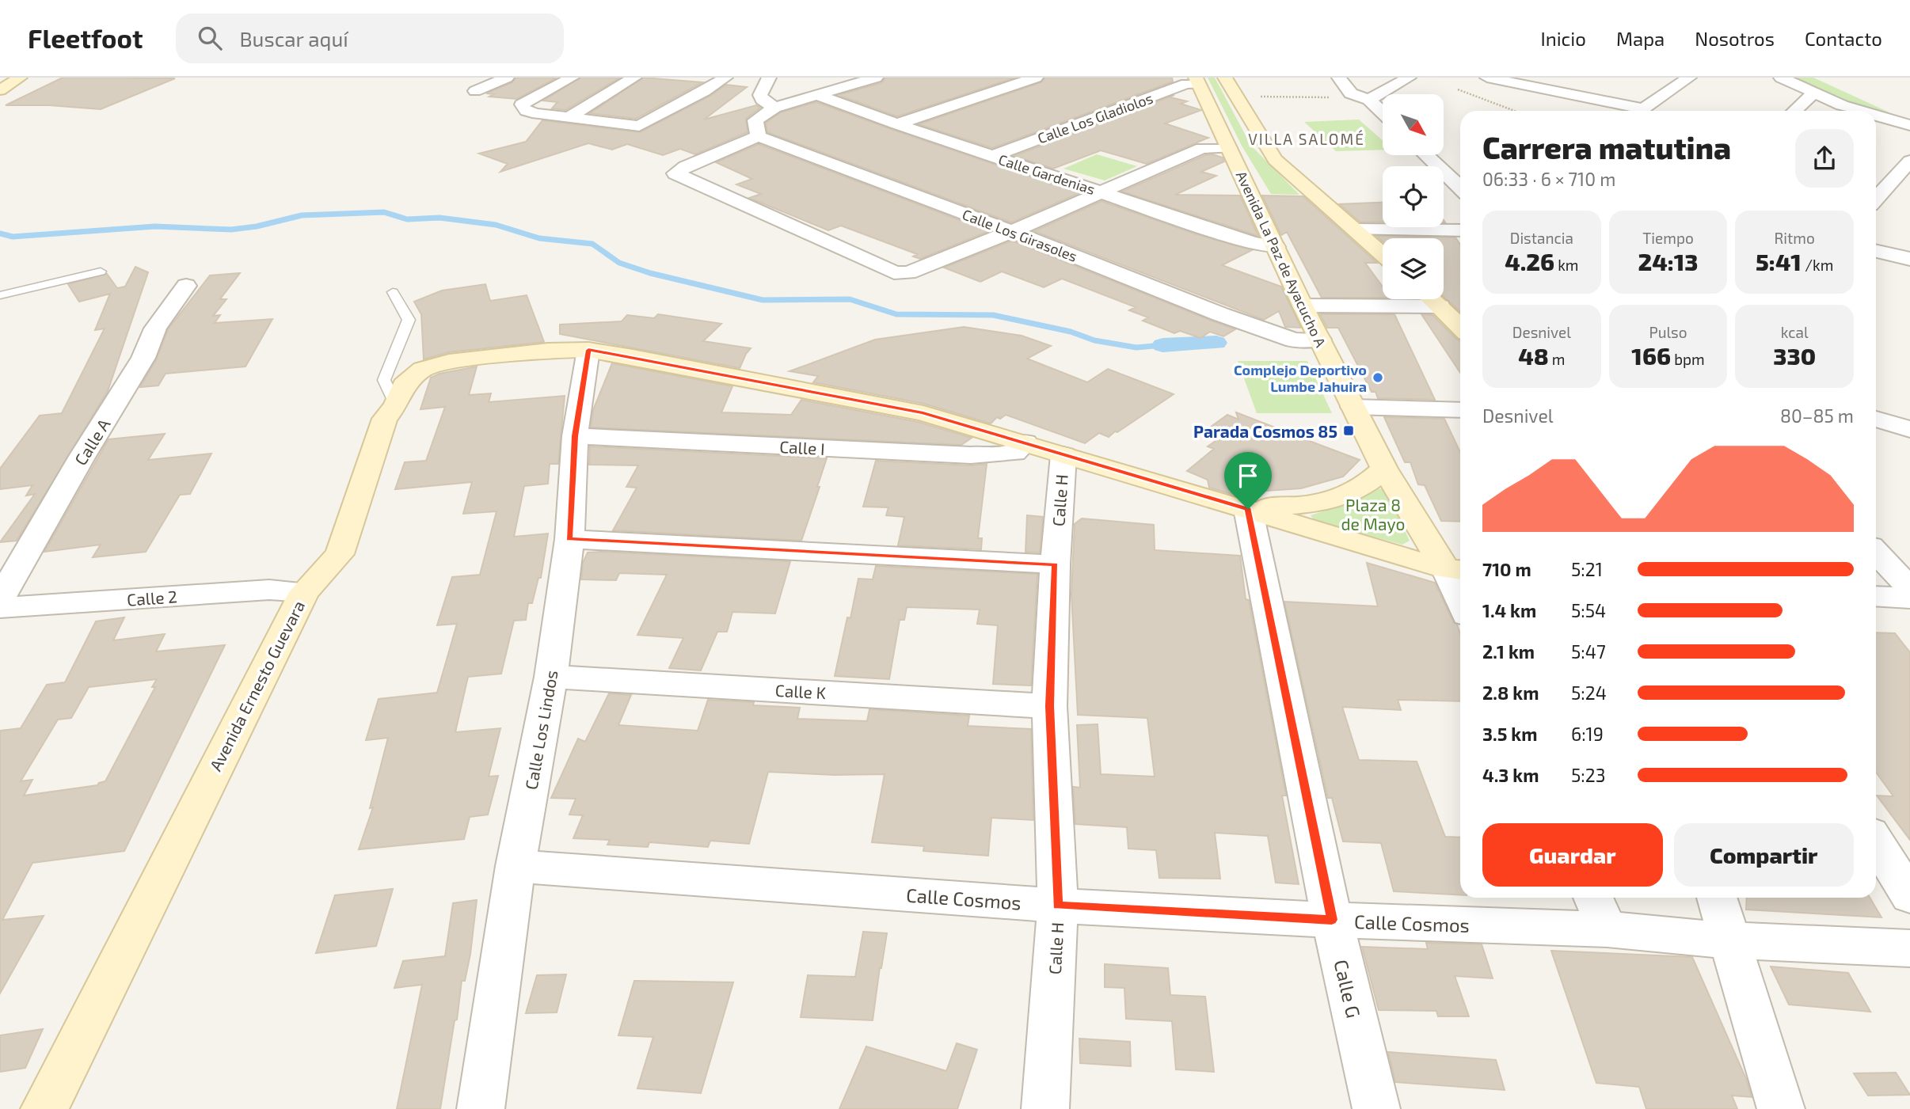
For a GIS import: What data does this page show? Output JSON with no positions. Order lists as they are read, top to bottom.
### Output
{
  "streets": {
    "main road": ["Avenida La Paz de Ayacucho A", "Avenida Ernesto Guevara"],
    "street": [
      "Calle Los Gladiolos",
      "Calle Gardenias",
      "Calle Los Girasoles",
      "Calle A",
      "Calle I",
      "Calle H",
      "Calle 2",
      "Calle K",
      "Calle Los Lindos",
      "Calle Cosmos",
      "Calle G"
    ]
  },
  "crossings": [
    ["Calle Los Gladiolos", "Calle Gardenias"],
    ["Calle Los Gladiolos", "Avenida La Paz de Ayacucho A"],
    ["Calle Gardenias", "Avenida La Paz de Ayacucho A"],
    ["Calle Los Girasoles", "Avenida La Paz de Ayacucho A"],
    ["Avenida La Paz de Ayacucho A", "Avenida Ernesto Guevara"],
    ["Calle I", "Avenida Ernesto Guevara"],
    ["Calle I", "Calle Los Lindos"],
    ["Calle H", "Avenida Ernesto Guevara"],
    ["Calle H", "Calle K"],
    ["Calle H", "Calle Cosmos"],
    ["Calle 2", "Avenida Ernesto Guevara"],
    ["Avenida Ernesto Guevara", "Calle Los Lindos"],
    ["Avenida Ernesto Guevara", "Calle G"],
    ["Calle K", "Calle Los Lindos"],
    ["Calle Los Lindos", "Calle Cosmos"],
    ["Calle Cosmos", "Calle G"]
  ],
  "districts": ["VILLA SALOMÉ"],
  "parks": ["Plaza 8 de Mayo"],
  "places": {
    "other": ["Complejo Deportivo Lumbe Jahuira"],
    "transit": ["Parada Cosmos 85"]
  },
  "north": "bottom right",
  "page": {
    "header": "Fleetfoot",
    "search": "Buscar aquí",
    "nav": [
      "Inicio",
      "Mapa",
      "Nosotros",
      "Contacto"
    ],
    "heading": ["Carrera matutina", "06:33 · 6 × 710 m"],
    "stats": [
      ["Distancia", "4.26 km"],
      ["Tiempo", "24:13"],
      ["Ritmo", "5:41 /km"],
      ["Desnivel", "48 m"],
      ["Pulso", "166 bpm"],
      ["kcal", "330"]
    ],
    "chart": ["Desnivel", "80–85 m"],
    "list": [
      {
        "name": "710 m",
        "note": "5:21"
      },
      {
        "name": "1.4 km",
        "note": "5:54"
      },
      {
        "name": "2.1 km",
        "note": "5:47"
      },
      {
        "name": "2.8 km",
        "note": "5:24"
      },
      {
        "name": "3.5 km",
        "note": "6:19"
      },
      {
        "name": "4.3 km",
        "note": "5:23"
      }
    ],
    "buttons": ["Guardar", "Compartir"]
  }
}
